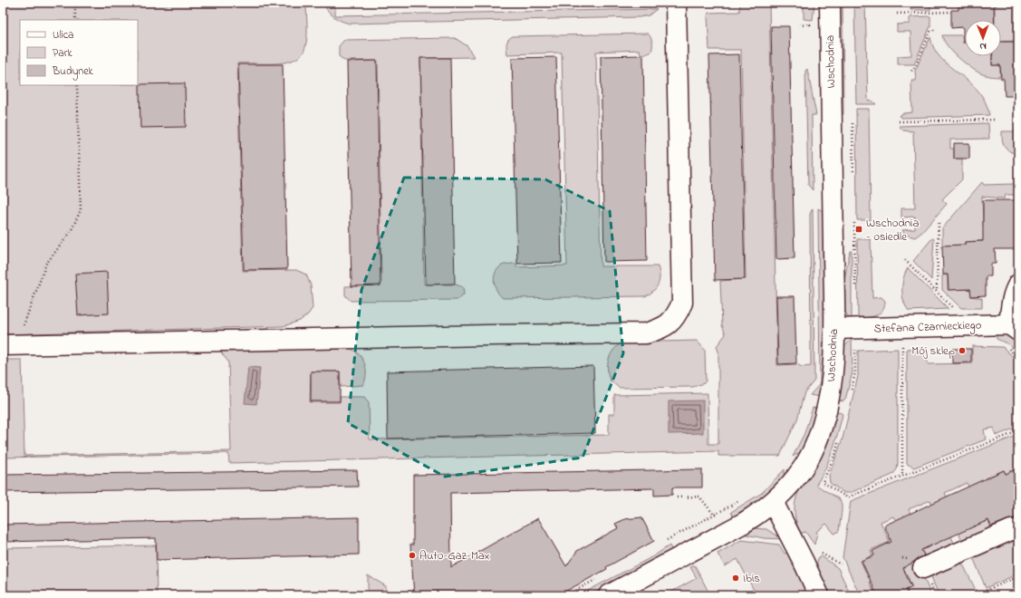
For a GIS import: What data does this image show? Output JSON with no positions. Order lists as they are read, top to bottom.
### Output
{
  "streets": {
    "street": ["Wschodnia", "Stefana Czarnieckiego"]
  },
  "crossings": [
    ["Wschodnia", "Stefana Czarnieckiego"]
  ],
  "places": {
    "transit": ["Wschodnia - osiedle"],
    "other": ["Mój sklep", "Auto-Gaz-Max", "Ibis"]
  },
  "legend": ["Ulica", "Park", "Budynek"],
  "north": "bottom"
}
